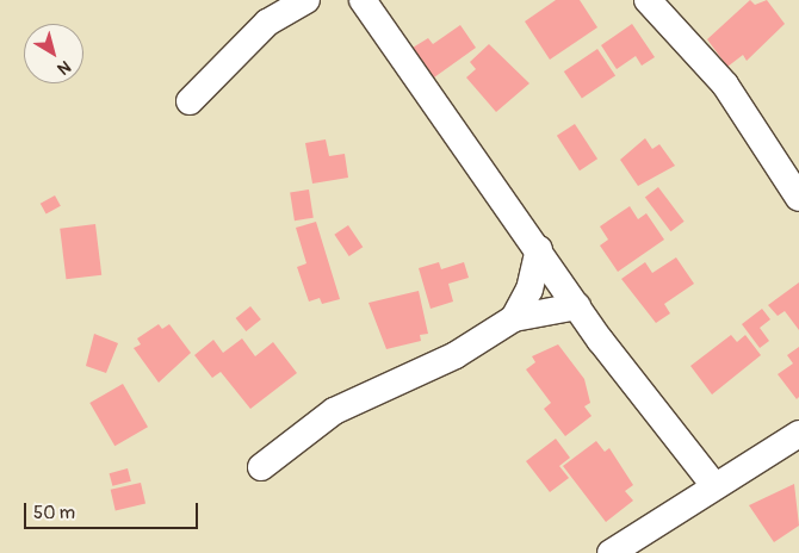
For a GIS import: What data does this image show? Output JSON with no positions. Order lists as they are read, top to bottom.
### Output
{
  "scale_bar": "50 m",
  "north": "bottom right"
}
